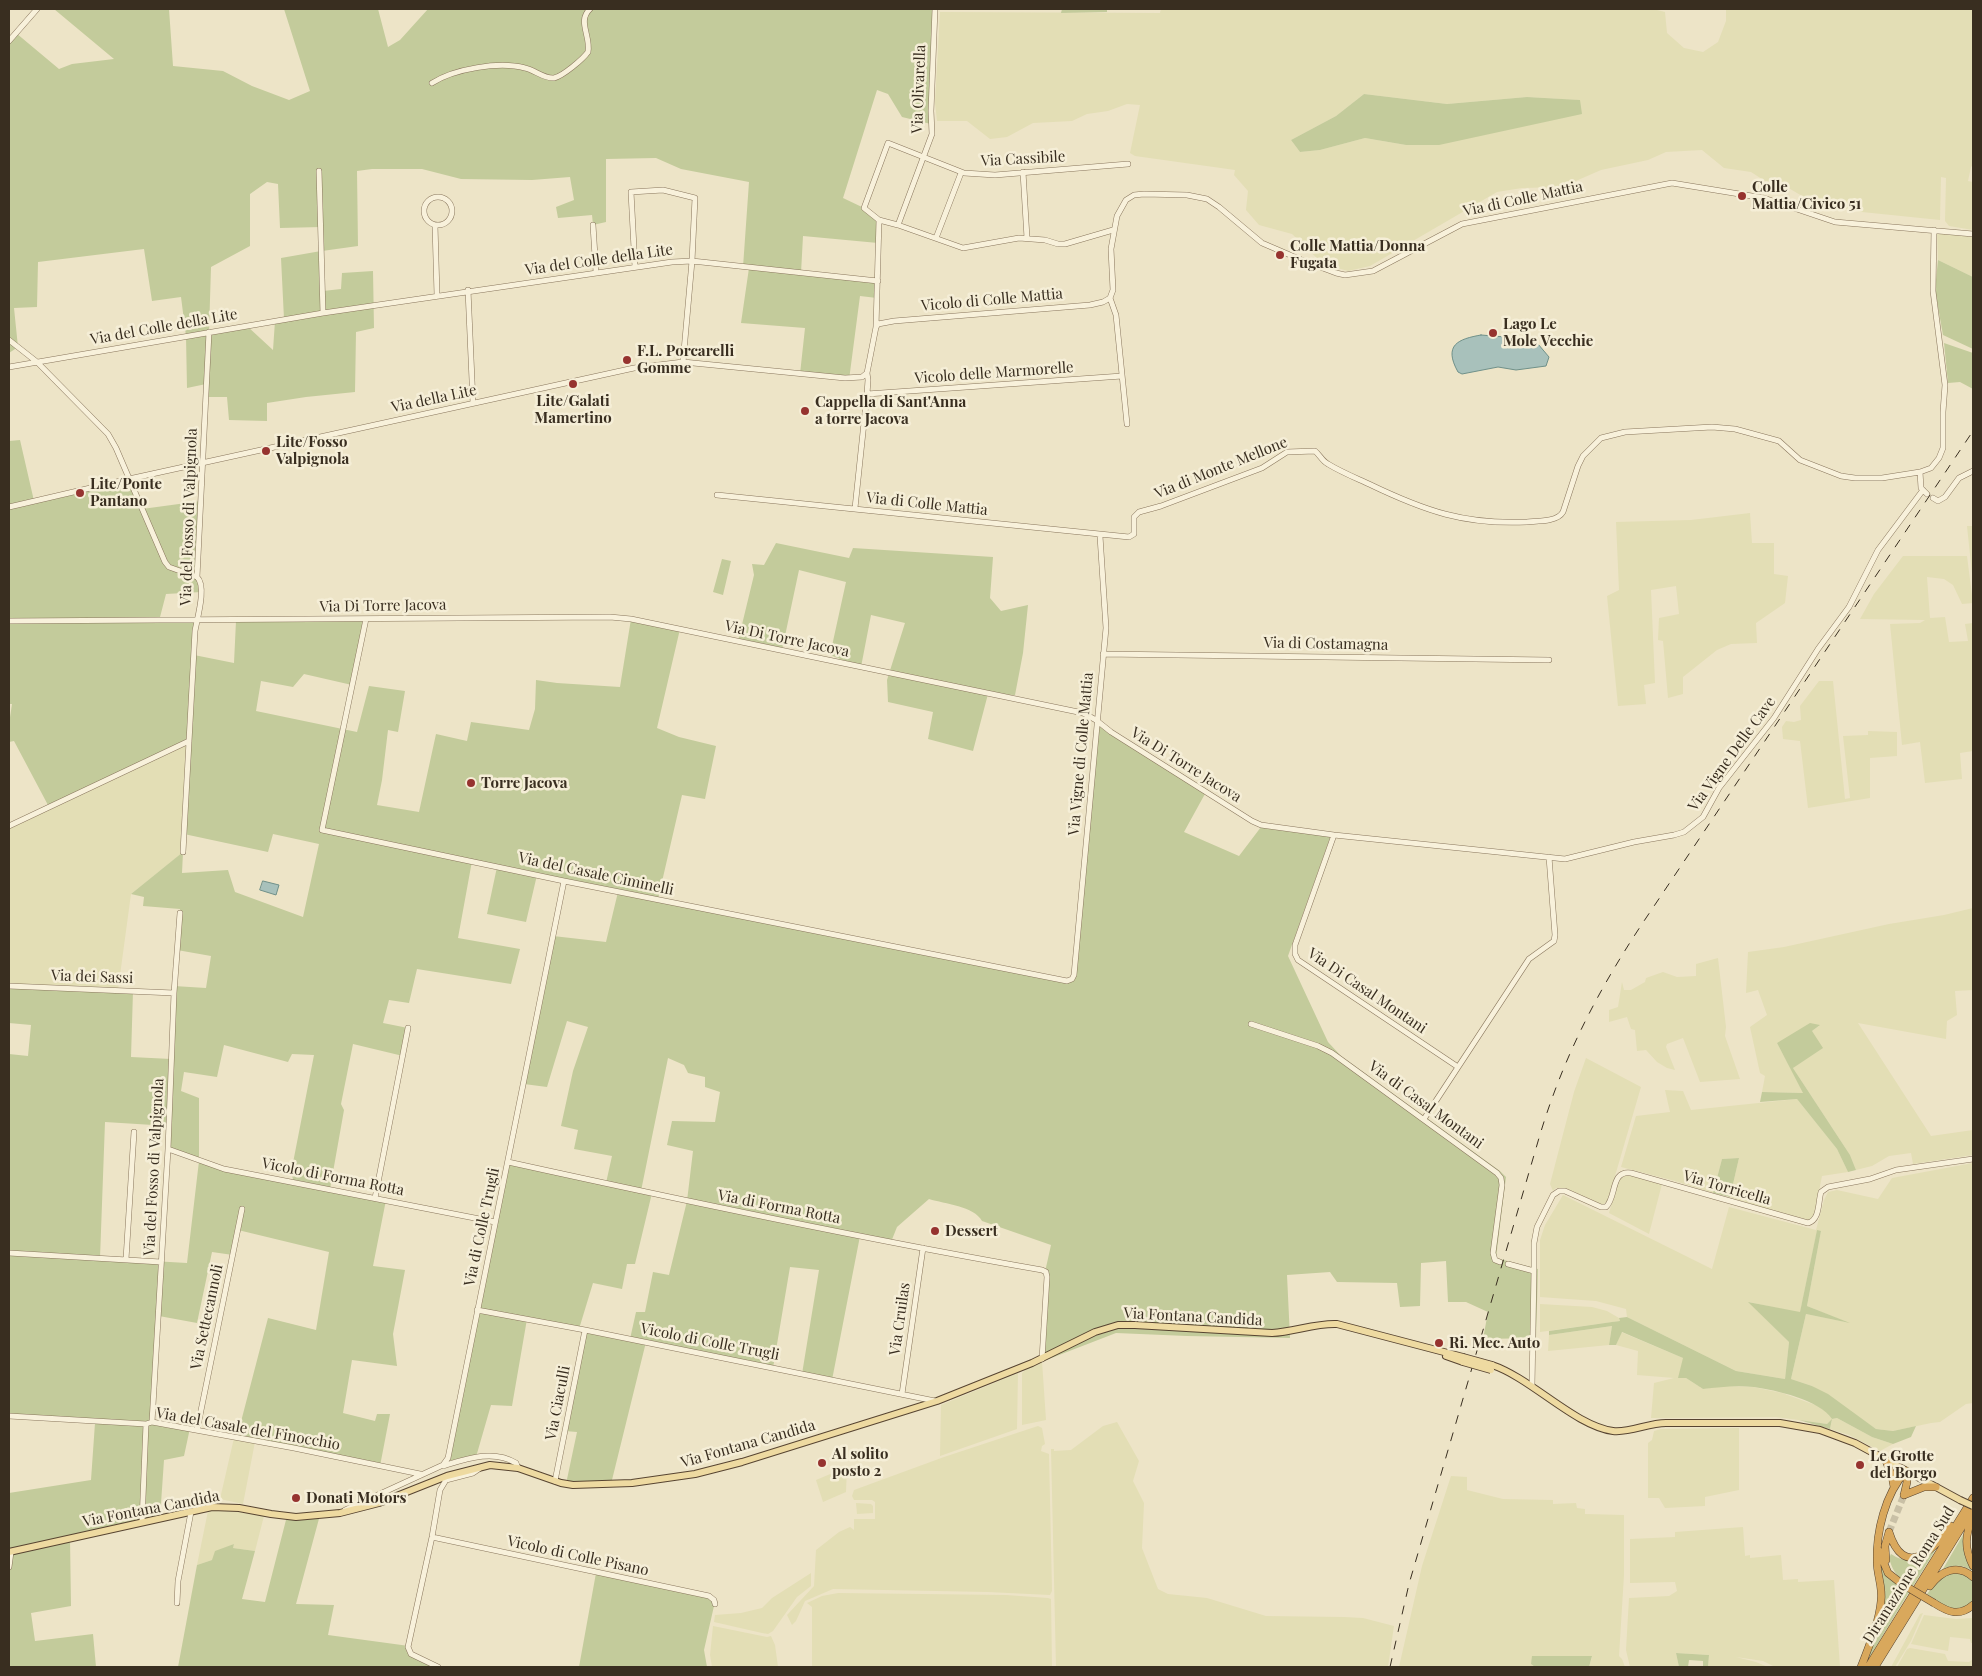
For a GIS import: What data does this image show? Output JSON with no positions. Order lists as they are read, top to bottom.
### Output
{
  "streets": {
    "highway": ["Diramazione Roma Sud"],
    "main road": ["Via Fontana Candida"],
    "street": [
      "Via Olivarella",
      "Via Cassibile",
      "Via di Colle Mattia",
      "Via del Colle della Lite",
      "Vicolo di Colle Mattia",
      "Vicolo delle Marmorelle",
      "Via della Lite",
      "Via di Monte Mellone",
      "Via del Fosso di Valpignola",
      "Via Di Torre Jacova",
      "Via di Costamagna",
      "Via Vigne di Colle Mattia",
      "Via Vigne Delle Cave",
      "Via del Casale Ciminelli",
      "Via dei Sassi",
      "Via Di Casal Montani",
      "Via di Casal Montani",
      "Vicolo di Forma Rotta",
      "Via Torricella",
      "Via di Forma Rotta",
      "Via di Colle Trugli",
      "Via Settecannoli",
      "Via Cruilas",
      "Vicolo di Colle Trugli",
      "Via Ciaculli",
      "Via del Casale del Finocchio",
      "Vicolo di Colle Pisano"
    ]
  },
  "crossings": [
    ["Via Olivarella", "Via Cassibile"],
    ["Via di Colle Mattia", "Vicolo di Colle Mattia"],
    ["Via di Colle Mattia", "Vicolo delle Marmorelle"],
    ["Via di Colle Mattia", "Via di Monte Mellone"],
    ["Via di Colle Mattia", "Via Vigne di Colle Mattia"],
    ["Via del Colle della Lite", "Via del Fosso di Valpignola"],
    ["Via della Lite", "Via del Fosso di Valpignola"],
    ["Via di Monte Mellone", "Via Vigne Delle Cave"],
    ["Via del Fosso di Valpignola", "Via Di Torre Jacova"],
    ["Via del Fosso di Valpignola", "Via dei Sassi"],
    ["Via del Fosso di Valpignola", "Vicolo di Forma Rotta"],
    ["Via del Fosso di Valpignola", "Via del Casale del Finocchio"],
    ["Via Di Torre Jacova", "Via Vigne di Colle Mattia"],
    ["Via Di Torre Jacova", "Via Vigne Delle Cave"],
    ["Via Di Torre Jacova", "Via del Casale Ciminelli"],
    ["Via Di Torre Jacova", "Via Di Casal Montani"],
    ["Via di Costamagna", "Via Vigne di Colle Mattia"],
    ["Via Vigne di Colle Mattia", "Via del Casale Ciminelli"],
    ["Via Vigne Delle Cave", "Via Di Casal Montani"],
    ["Via del Casale Ciminelli", "Via di Colle Trugli"],
    ["Vicolo di Forma Rotta", "Via di Colle Trugli"],
    ["Via di Forma Rotta", "Via di Colle Trugli"],
    ["Via di Forma Rotta", "Via Fontana Candida"],
    ["Via di Forma Rotta", "Via Cruilas"],
    ["Via di Colle Trugli", "Via Fontana Candida"],
    ["Via di Colle Trugli", "Vicolo di Colle Trugli"],
    ["Via di Colle Trugli", "Via del Casale del Finocchio"],
    ["Via Settecannoli", "Via del Casale del Finocchio"],
    ["Via Fontana Candida", "Vicolo di Colle Trugli"],
    ["Via Fontana Candida", "Via Ciaculli"],
    ["Via Fontana Candida", "Diramazione Roma Sud"],
    ["Via Cruilas", "Vicolo di Colle Trugli"],
    ["Vicolo di Colle Trugli", "Via Ciaculli"]
  ],
  "places": [
    "Colle Mattia/Civico 51",
    "Colle Mattia/Donna Fugata",
    "Lago Le Mole Vecchie",
    "F.L. Porcarelli Gomme",
    "Lite/Galati Mamertino",
    "Cappella di Sant'Anna a torre Jacova",
    "Lite/Fosso Valpignola",
    "Lite/Ponte Pantano",
    "Torre Jacova",
    "Dessert",
    "Ri. Mec. Auto",
    "Al solito posto 2",
    "Le Grotte del Borgo",
    "Donati Motors"
  ]
}
